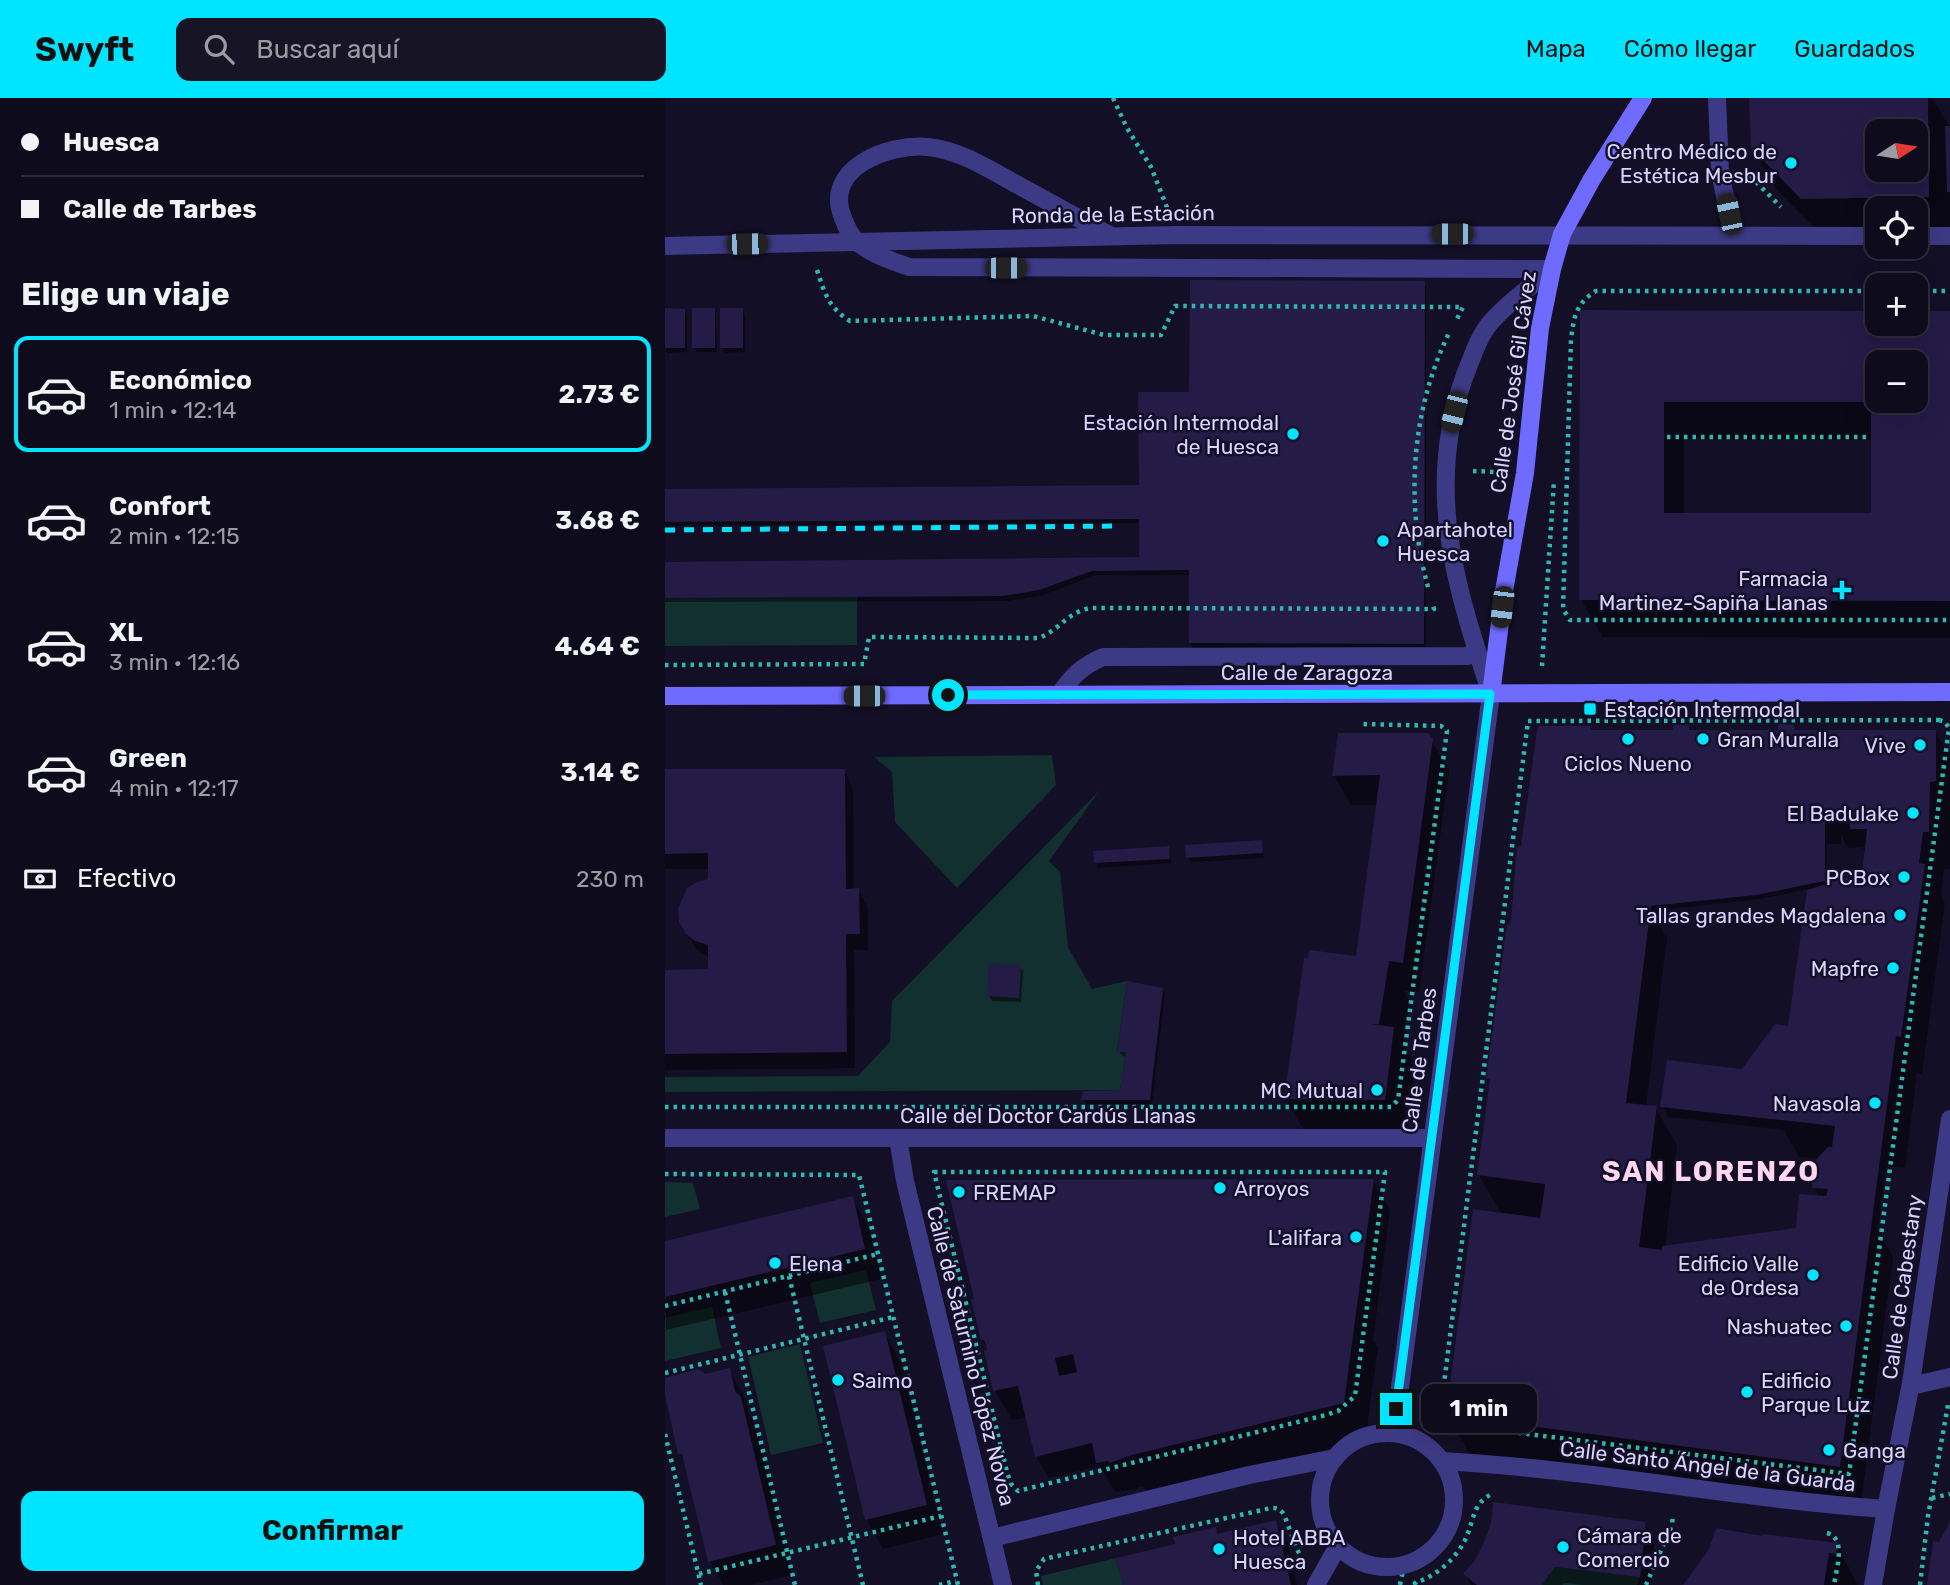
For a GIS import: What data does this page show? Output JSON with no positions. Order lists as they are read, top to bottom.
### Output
{
  "streets": {
    "main road": ["Calle de José Gil Cávez", "Calle de Zaragoza"],
    "street": [
      "Ronda de la Estación",
      "Calle de Tarbes",
      "Calle del Doctor Cardús Llanas",
      "Calle de Cabestany",
      "Calle de Saturnino López Novoa",
      "Calle Santo Ángel de la Guarda"
    ]
  },
  "crossings": [
    ["Ronda de la Estación", "Calle de José Gil Cávez"],
    ["Calle de José Gil Cávez", "Calle de Zaragoza"],
    ["Calle de José Gil Cávez", "Calle de Tarbes"],
    ["Calle de Zaragoza", "Calle de Tarbes"],
    ["Calle de Tarbes", "Calle del Doctor Cardús Llanas"],
    ["Calle de Tarbes", "Calle Santo Ángel de la Guarda"],
    ["Calle del Doctor Cardús Llanas", "Calle de Saturnino López Novoa"],
    ["Calle de Cabestany", "Calle Santo Ángel de la Guarda"]
  ],
  "districts": ["SAN LORENZO"],
  "places": {
    "other": [
      "Centro Médico de Estética Mesbur",
      "Estación Intermodal de Huesca",
      "Apartahotel Huesca",
      "Ciclos Nueno",
      "Gran Muralla",
      "Vive",
      "El Badulake",
      "PCBox",
      "Tallas grandes Magdalena",
      "Mapfre",
      "MC Mutual",
      "Navasola",
      "Arroyos",
      "FREMAP",
      "L'alifara",
      "Elena",
      "Edificio Valle de Ordesa",
      "Nashuatec",
      "Saimo",
      "Edificio Parque Luz",
      "Ganga",
      "Cámara de Comercio",
      "Hotel ABBA Huesca"
    ],
    "health": ["Farmacia Martinez-Sapiña Llanas"],
    "transit": ["Estación Intermodal"]
  },
  "north": "right",
  "page": {
    "header": "Swyft",
    "search": "Buscar aquí",
    "nav": ["Mapa", "Cómo llegar", "Guardados"],
    "banner": ["Huesca", "Calle de Tarbes"],
    "map_buttons": ["+", "−"],
    "heading": "Elige un viaje",
    "list": [
      {
        "name": "Económico",
        "note": "1 min · 12:14",
        "value": "2.73 €"
      },
      {
        "name": "Confort",
        "note": "2 min · 12:15",
        "value": "3.68 €"
      },
      {
        "name": "XL",
        "note": "3 min · 12:16",
        "value": "4.64 €"
      },
      {
        "name": "Green",
        "note": "4 min · 12:17",
        "value": "3.14 €"
      }
    ],
    "pay": ["Efectivo", "230 m"],
    "bubble": "1 min",
    "buttons": "Confirmar"
  }
}
